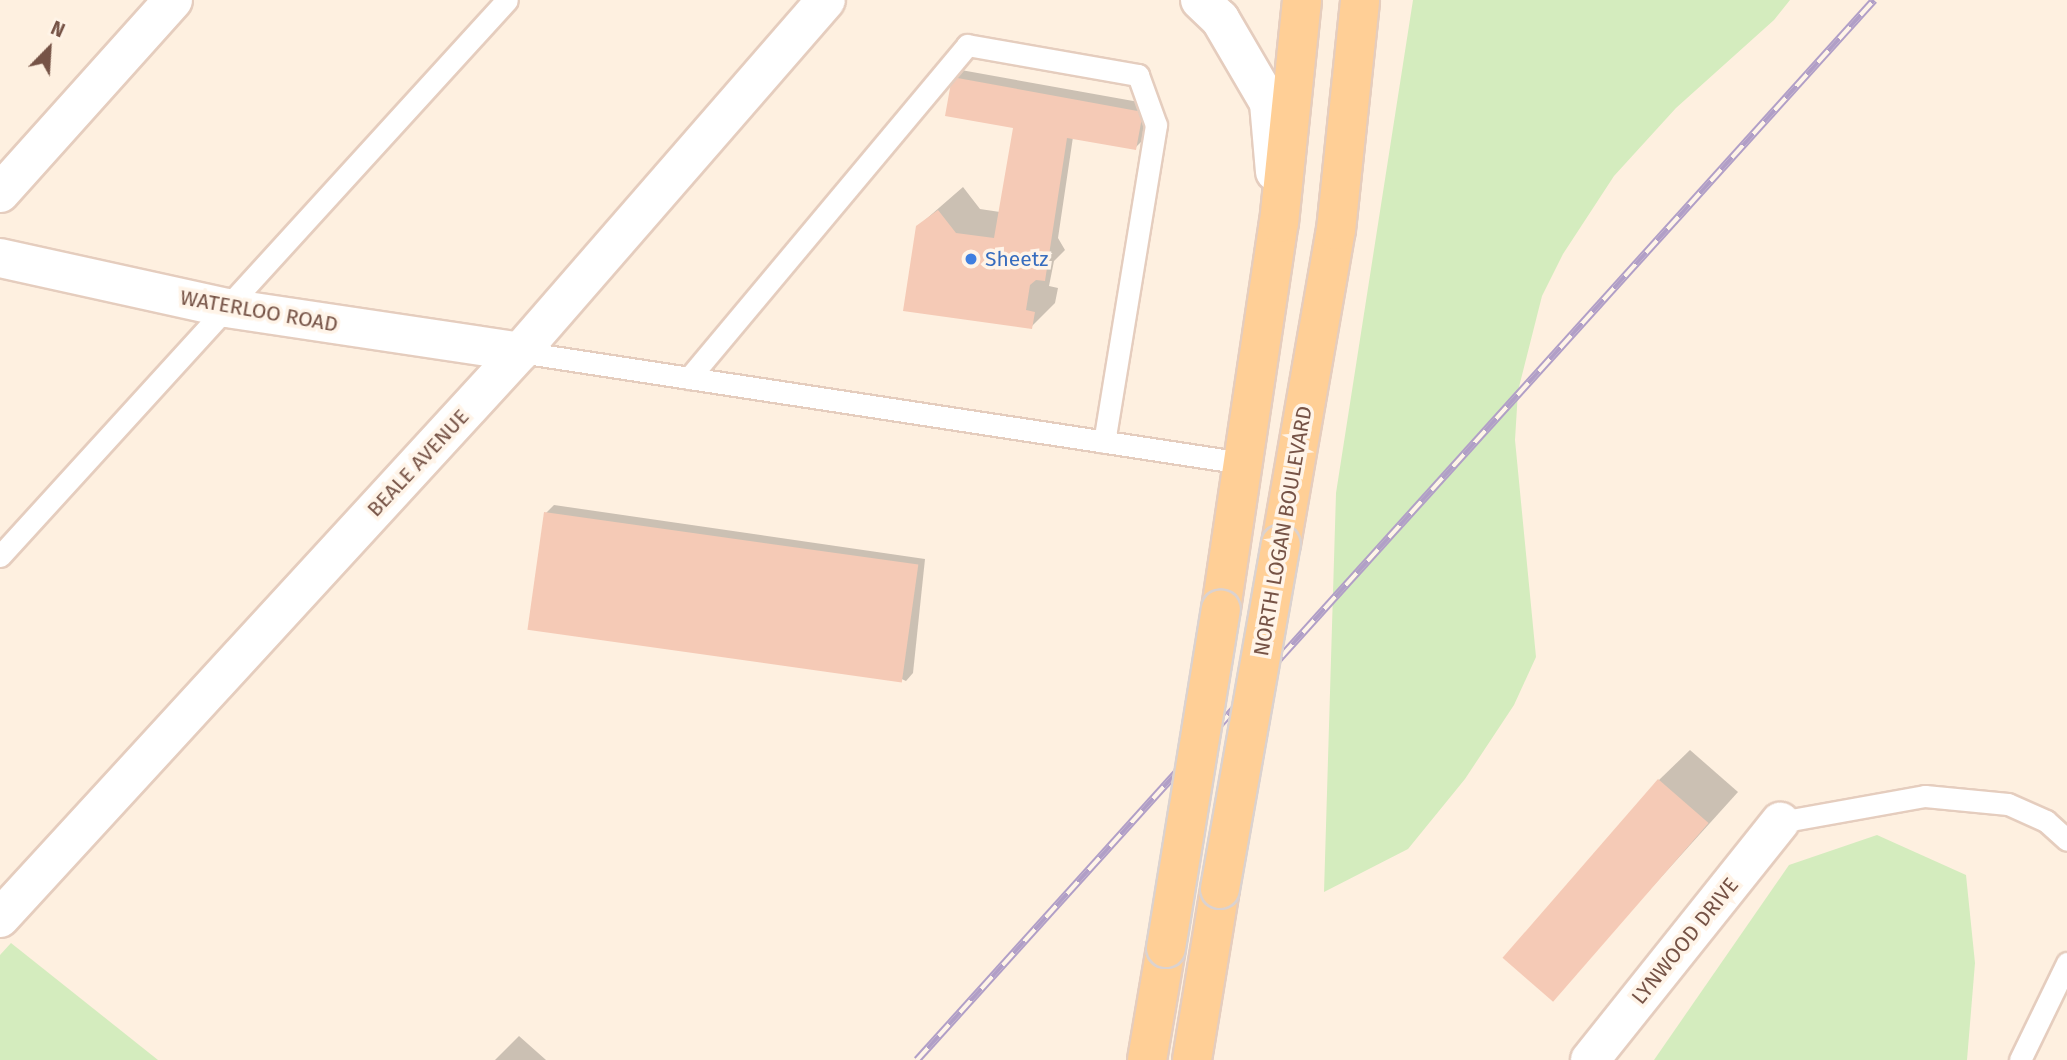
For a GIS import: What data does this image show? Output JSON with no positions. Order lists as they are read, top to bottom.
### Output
{
  "streets": {
    "main road": [
      "WATERLOO ROAD",
      "BEALE AVENUE",
      "NORTH LOGAN BOULEVARD",
      "LYNWOOD DRIVE"
    ]
  },
  "crossings": [
    ["WATERLOO ROAD", "BEALE AVENUE"]
  ],
  "places": ["Sheetz"],
  "north": "top right"
}
